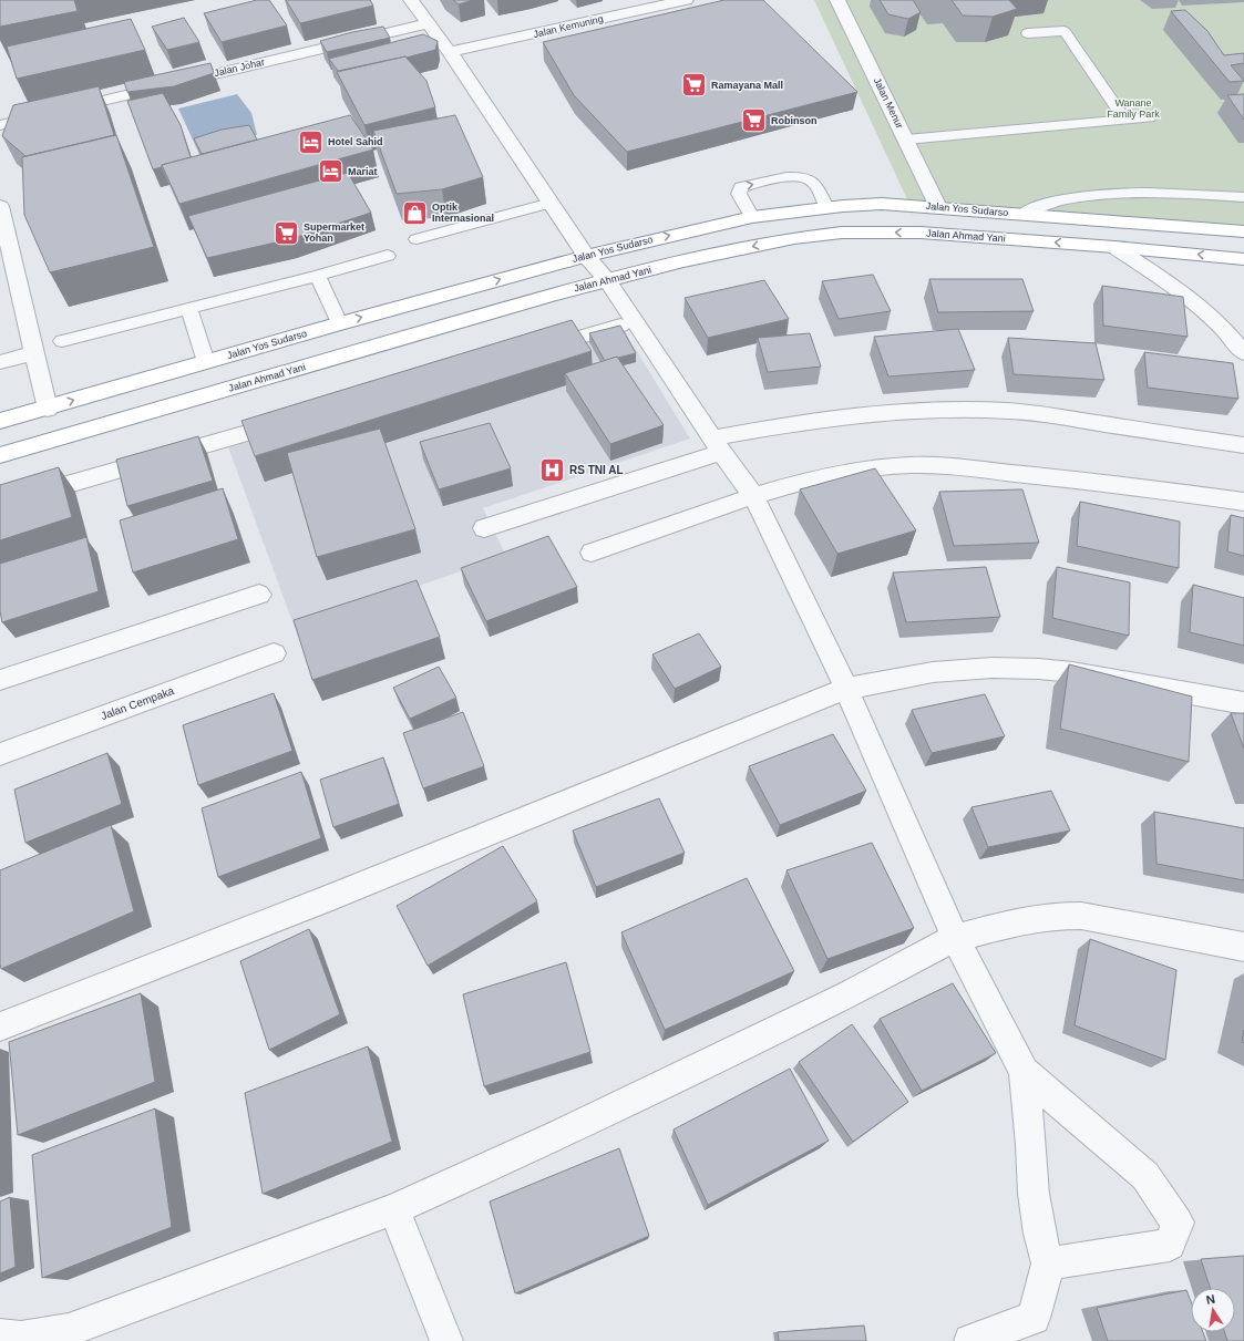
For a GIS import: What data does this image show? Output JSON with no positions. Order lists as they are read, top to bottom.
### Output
{
  "streets": {
    "highway": ["Jalan Yos Sudarso", "Jalan Ahmad Yani"],
    "street": [
      "Jalan Kemuning",
      "Jalan Johar",
      "Jalan Menur",
      "Jalan Cempaka"
    ]
  },
  "crossings": [
    ["Jalan Menur", "Jalan Yos Sudarso"]
  ],
  "one_way": ["Jalan Yos Sudarso", "Jalan Ahmad Yani"],
  "parks": ["Wanane Family Park"],
  "places": {
    "supermarket": ["Ramayana Mall", "Robinson", "Supermarket Yohan"],
    "hotel": ["Hotel Sahid", "Mariat"],
    "shop": ["Optik Internasional"],
    "hospital": ["RS TNI AL"]
  },
  "north": "top"
}
